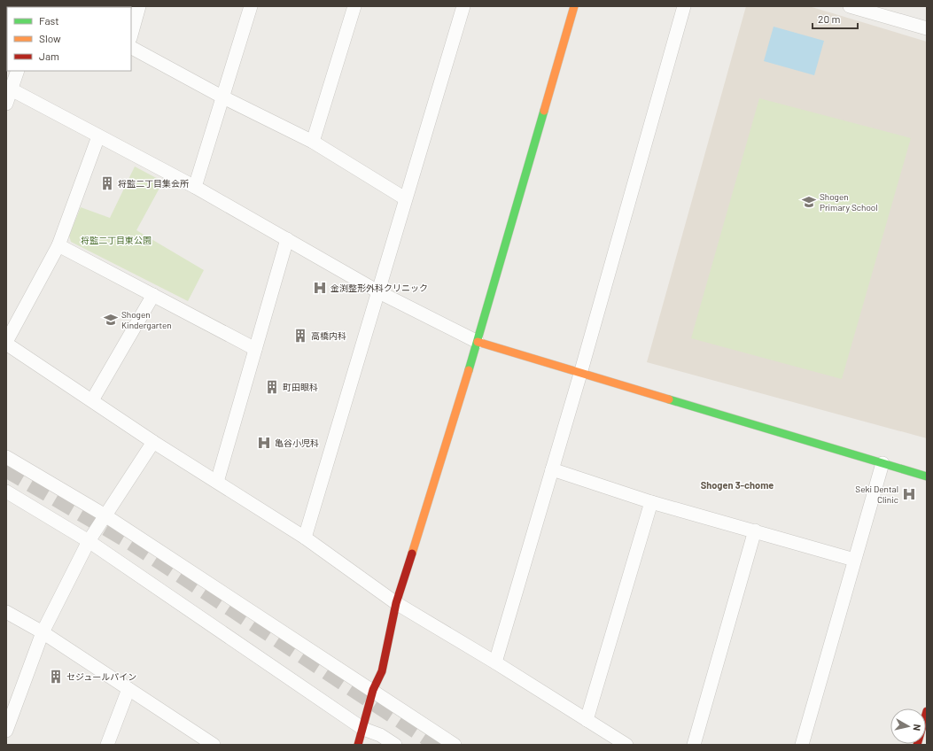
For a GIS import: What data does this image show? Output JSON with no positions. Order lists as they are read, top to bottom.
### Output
{
  "districts": ["Shogen 3-chome"],
  "parks": ["将監二丁目東公園"],
  "places": {
    "building": [
      "将監二丁目集会所",
      "高橋内科",
      "町田眼科",
      "セジュールパイン"
    ],
    "school or university": ["Shogen Primary School", "Shogen Kindergarten"],
    "hospital": ["金渕整形外科クリニック", "亀谷小児科", "Seki Dental Clinic"]
  },
  "legend": ["Fast", "Slow", "Jam"],
  "scale_bar": "20 m",
  "north": "right"
}
